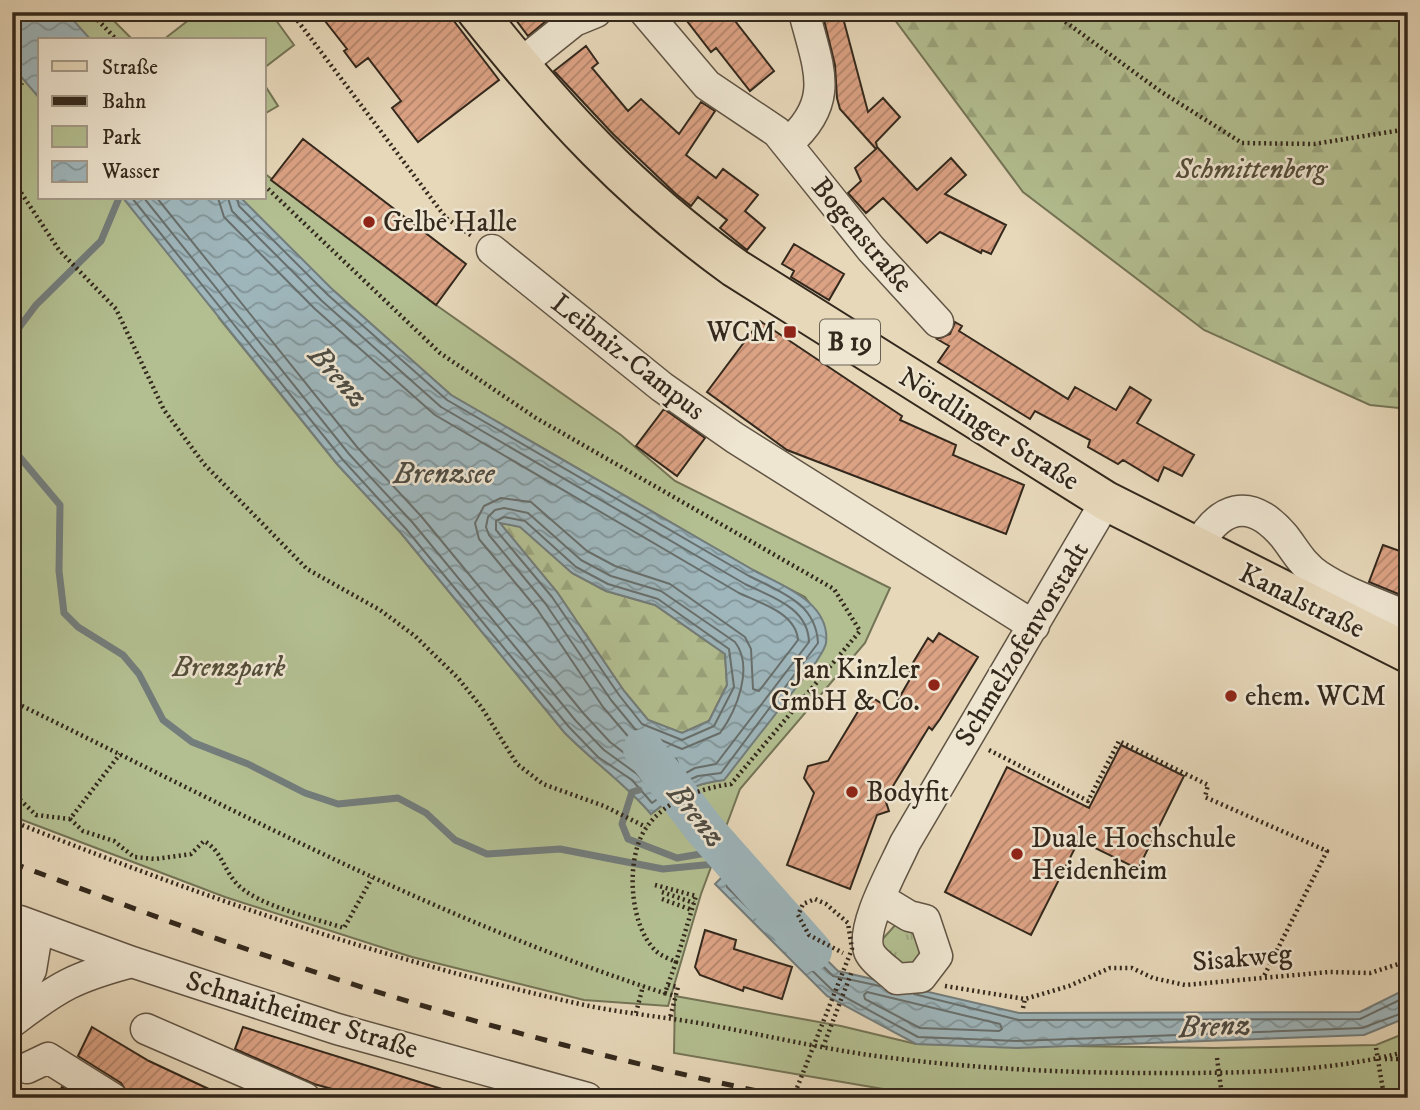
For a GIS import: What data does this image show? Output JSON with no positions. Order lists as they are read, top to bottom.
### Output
{
  "streets": {
    "main road": ["B 19", "Nördlinger Straße", "Kanalstraße"],
    "street": [
      "Bogenstraße",
      "Leibniz-Campus",
      "Schmelzofenvorstadt",
      "Schnaitheimer Straße"
    ],
    "path": ["Sisakweg"]
  },
  "crossings": [
    ["Leibniz-Campus", "Schmelzofenvorstadt"],
    ["Nördlinger Straße", "Kanalstraße"],
    ["Nördlinger Straße", "Schmelzofenvorstadt"],
    ["Kanalstraße", "Schmelzofenvorstadt"]
  ],
  "water": ["Brenz", "Brenzsee"],
  "parks": ["Schmittenberg", "Brenzpark"],
  "places": {
    "other": [
      "Gelbe Halle",
      "Jan Kinzler GmbH & Co.",
      "ehem. WCM",
      "Bodyfit",
      "Duale Hochschule Heidenheim"
    ],
    "transit": ["WCM"]
  },
  "legend": [
    "Straße",
    "Bahn",
    "Park",
    "Wasser"
  ]
}
